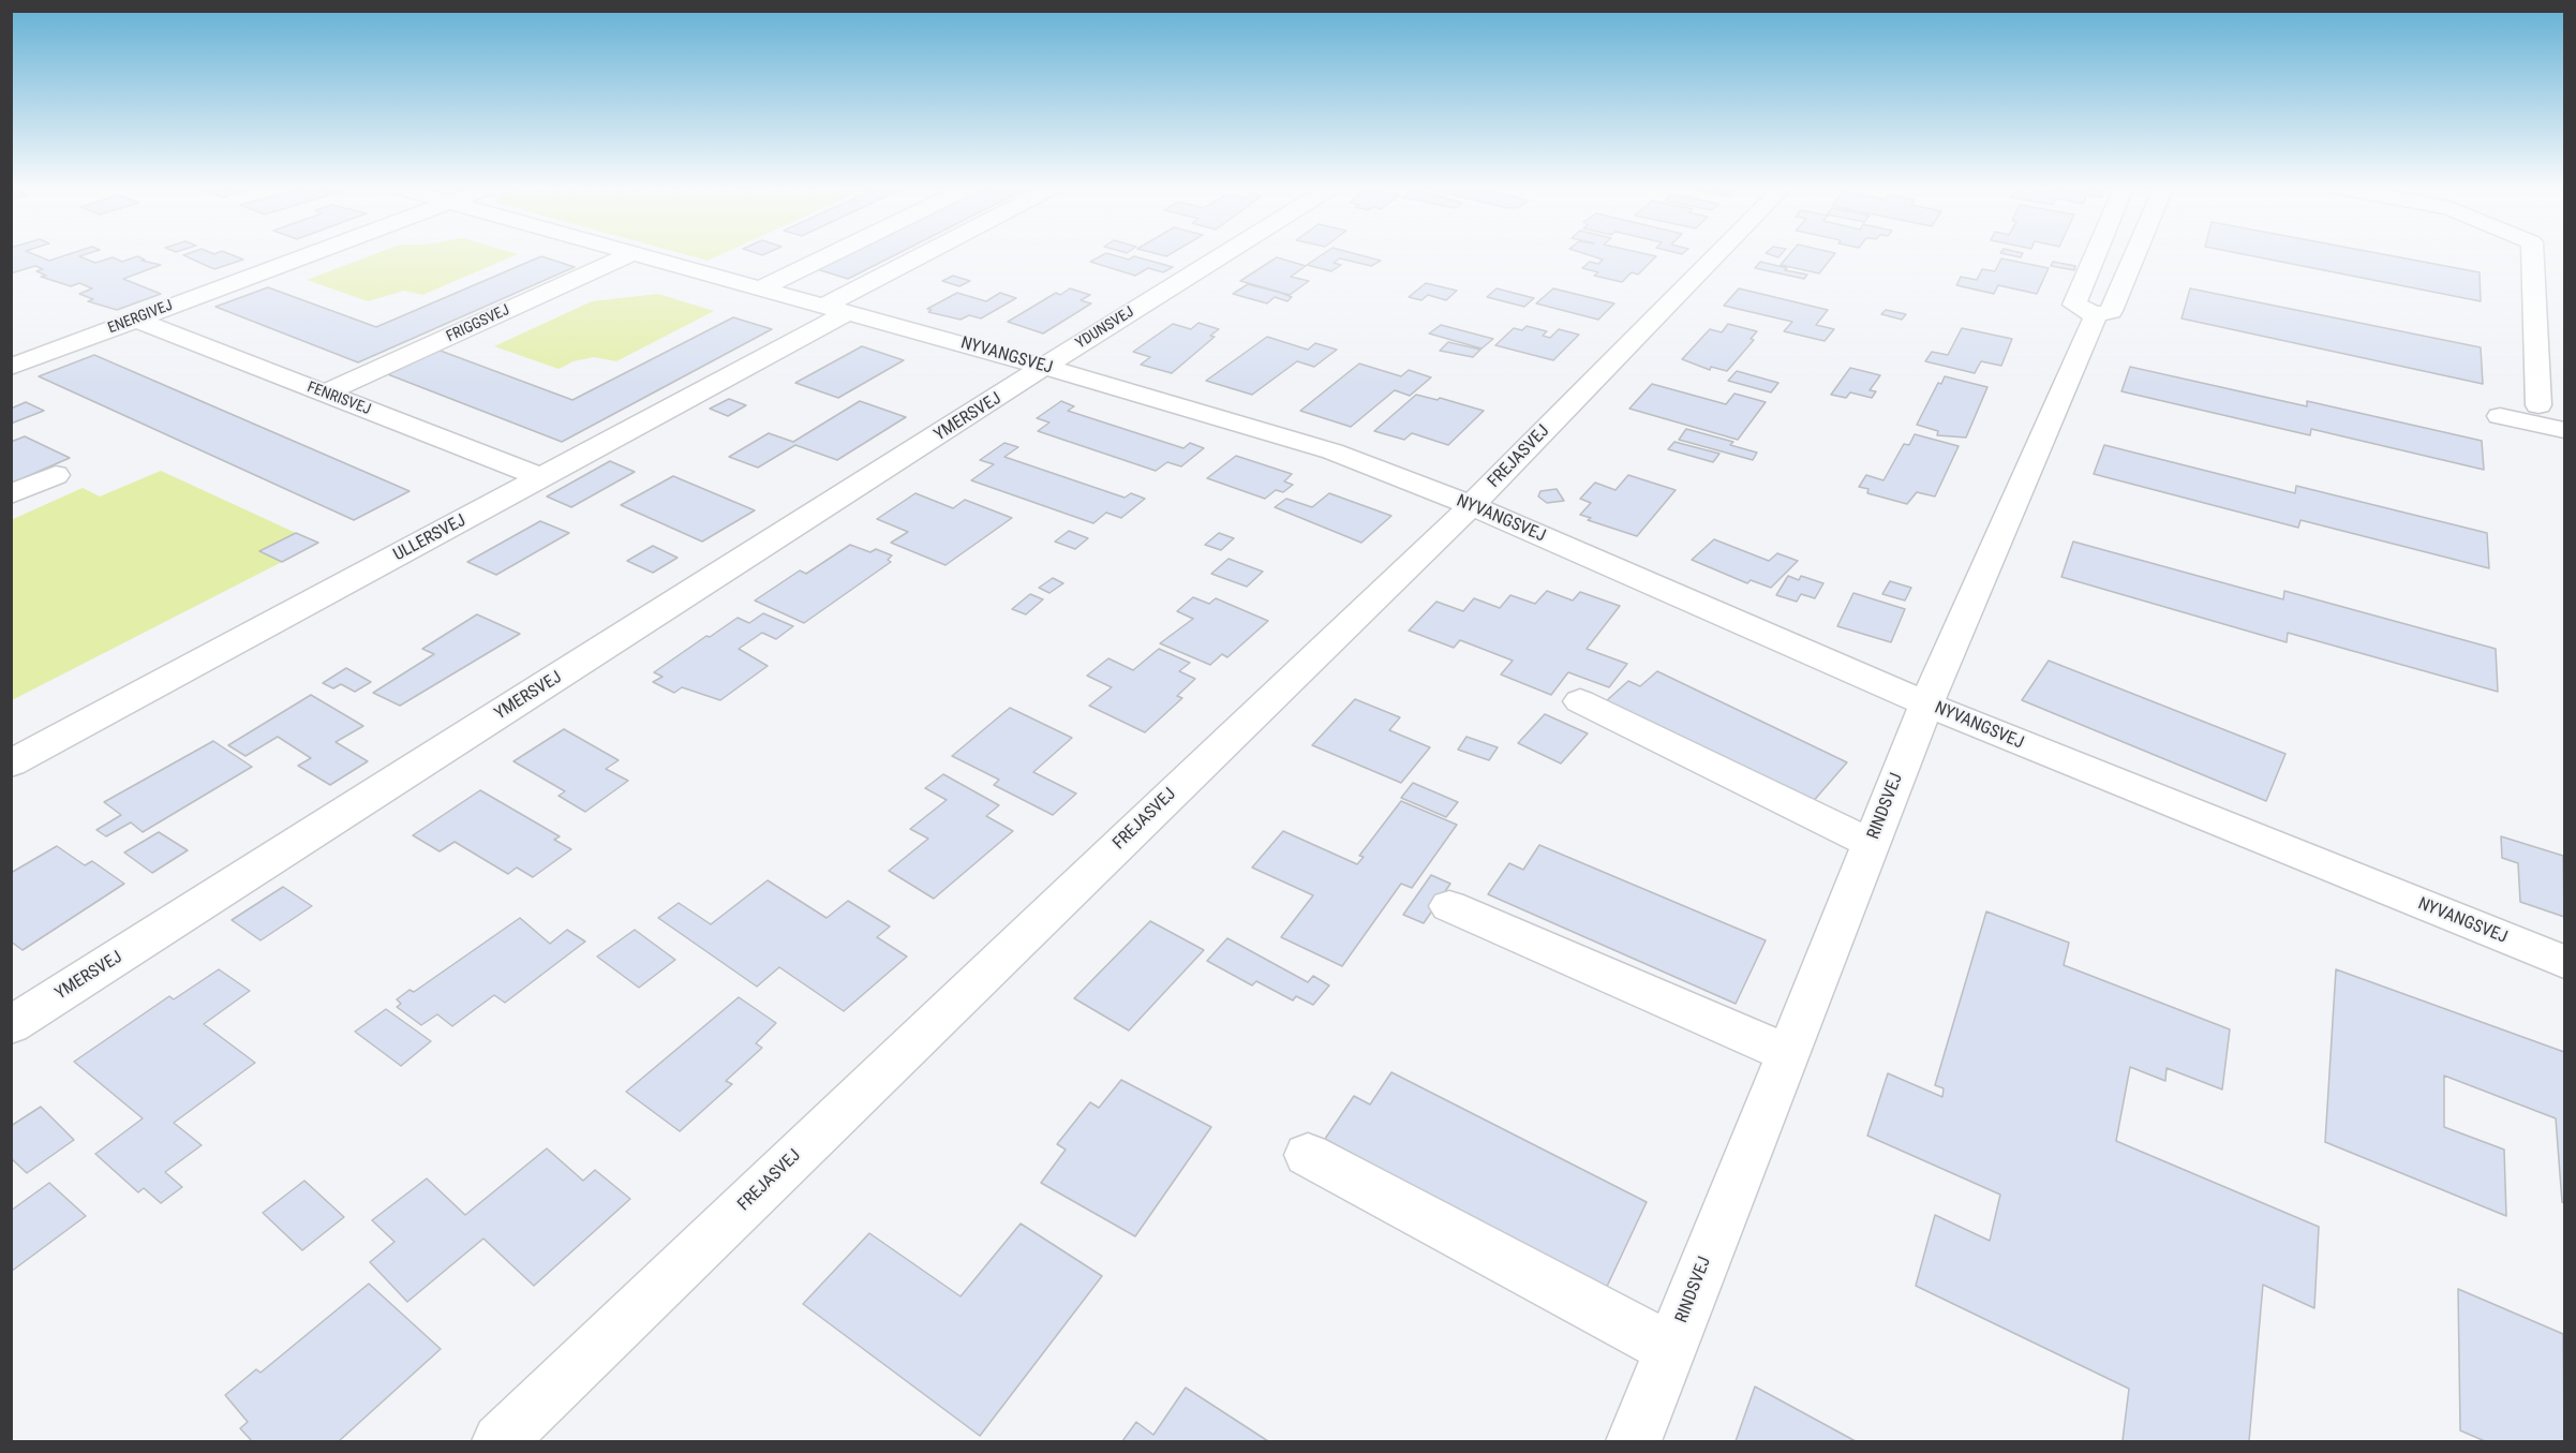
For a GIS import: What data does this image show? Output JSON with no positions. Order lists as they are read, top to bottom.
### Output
{
  "streets": {
    "street": [
      "ENERGIVEJ",
      "FRIGGSVEJ",
      "YDUNSVEJ",
      "NYVANGSVEJ",
      "FENRISVEJ",
      "YMERSVEJ",
      "FREJASVEJ",
      "ULLERSVEJ",
      "RINDSVEJ"
    ]
  },
  "crossings": [
    ["ENERGIVEJ", "FENRISVEJ"],
    ["FRIGGSVEJ", "FENRISVEJ"],
    ["YDUNSVEJ", "NYVANGSVEJ"],
    ["YDUNSVEJ", "YMERSVEJ"],
    ["NYVANGSVEJ", "YMERSVEJ"],
    ["NYVANGSVEJ", "FREJASVEJ"],
    ["NYVANGSVEJ", "ULLERSVEJ"],
    ["NYVANGSVEJ", "RINDSVEJ"],
    ["FENRISVEJ", "ULLERSVEJ"]
  ]
}
